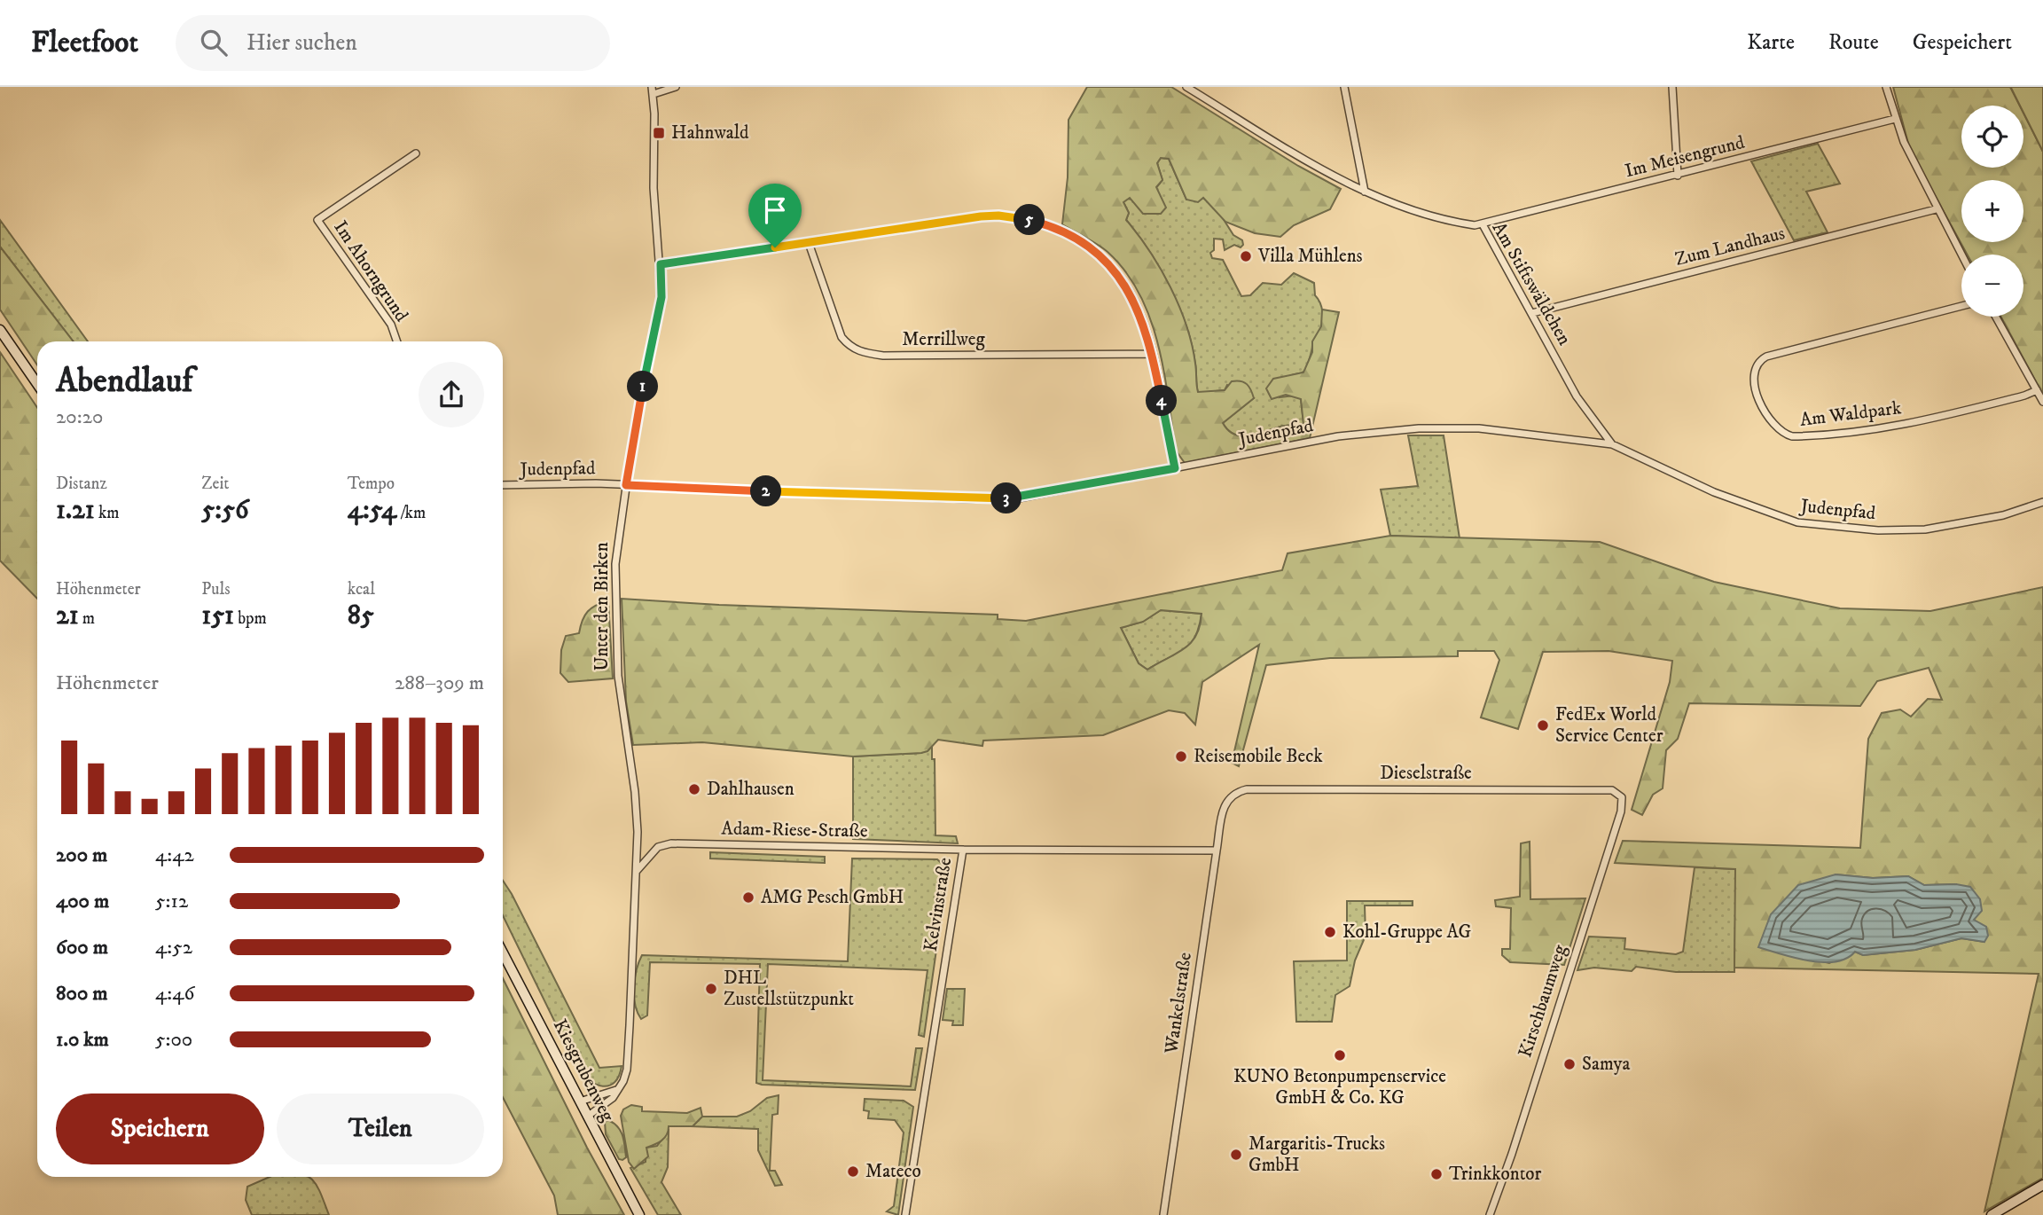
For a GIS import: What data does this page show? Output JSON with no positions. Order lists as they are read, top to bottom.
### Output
{
  "streets": {
    "main road": ["Kiesgrubenweg"],
    "street": [
      "Im Meisengrund",
      "Zum Landhaus",
      "Im Ahorngrund",
      "Am Stiftswäldchen",
      "Merrillweg",
      "Am Waldpark",
      "Judenpfad",
      "Unter den Birken",
      "Dieselstraße",
      "Adam-Riese-Straße",
      "Kelvinstraße",
      "Kirschbaumweg",
      "Wankelstraße"
    ]
  },
  "crossings": [
    ["Im Meisengrund", "Am Stiftswäldchen"],
    ["Zum Landhaus", "Am Stiftswäldchen"],
    ["Am Stiftswäldchen", "Judenpfad"],
    ["Judenpfad", "Unter den Birken"],
    ["Unter den Birken", "Adam-Riese-Straße"],
    ["Unter den Birken", "Kiesgrubenweg"],
    ["Dieselstraße", "Kirschbaumweg"],
    ["Dieselstraße", "Wankelstraße"],
    ["Adam-Riese-Straße", "Kelvinstraße"],
    ["Kelvinstraße", "Wankelstraße"]
  ],
  "places": {
    "transit": ["Hahnwald"],
    "other": [
      "Villa Mühlens",
      "FedEx World Service Center",
      "Reisemobile Beck",
      "Dahlhausen",
      "AMG Pesch GmbH",
      "Kohl-Gruppe AG",
      "DHL Zustellstützpunkt",
      "KUNO Betonpumpenservice GmbH & Co. KG",
      "Samya",
      "Margaritis-Trucks GmbH",
      "Mateco",
      "Trinkkontor"
    ]
  },
  "page": {
    "header": "Fleetfoot",
    "search": "Hier suchen",
    "nav": ["Karte", "Route", "Gespeichert"],
    "map_buttons": ["+", "−"],
    "pins": [
      "5",
      "1",
      "4",
      "2",
      "3"
    ],
    "heading": ["Abendlauf", "20:20"],
    "stats": [
      ["Distanz", "1.21 km"],
      ["Zeit", "5:56"],
      ["Tempo", "4:54 /km"],
      ["Höhenmeter", "21 m"],
      ["Puls", "151 bpm"],
      ["kcal", "85"]
    ],
    "chart": ["Höhenmeter", "288–309 m"],
    "list": [
      {
        "name": "200 m",
        "note": "4:42"
      },
      {
        "name": "400 m",
        "note": "5:12"
      },
      {
        "name": "600 m",
        "note": "4:52"
      },
      {
        "name": "800 m",
        "note": "4:46"
      },
      {
        "name": "1.0 km",
        "note": "5:00"
      }
    ],
    "buttons": ["Speichern", "Teilen"]
  }
}
